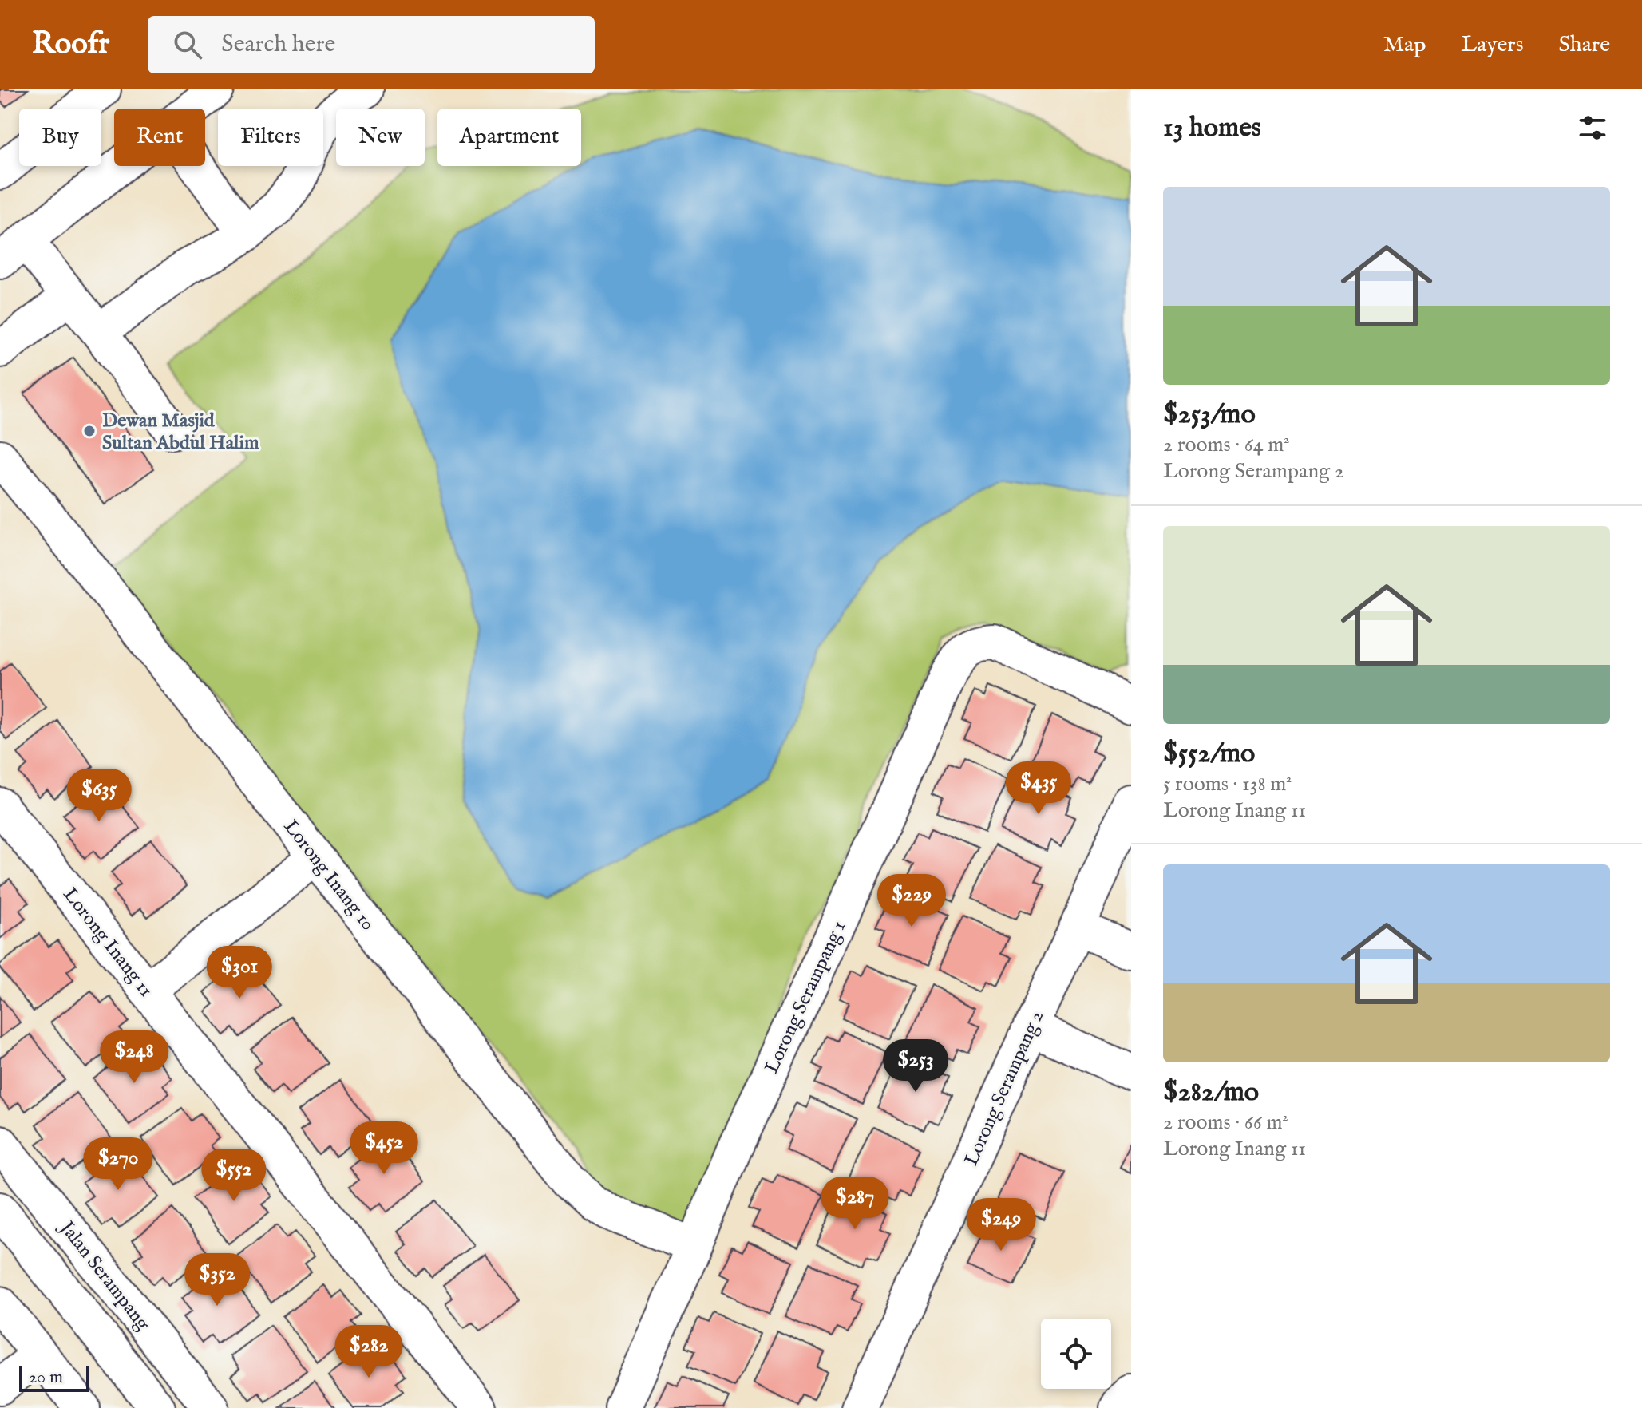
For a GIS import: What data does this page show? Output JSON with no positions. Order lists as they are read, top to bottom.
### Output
{
  "streets": {
    "street": [
      "Lorong Inang 10",
      "Lorong Inang 11",
      "Lorong Serampang 1",
      "Lorong Serampang 2",
      "Jalan Serampang"
    ]
  },
  "crossings": [
    ["Lorong Inang 10", "Lorong Serampang 1"]
  ],
  "places": ["Dewan Masjid Sultan Abdul Halim"],
  "scale_bar": "20 m",
  "page": {
    "header": "Roofr",
    "search": "Search here",
    "nav": ["Map", "Layers", "Share"],
    "heading": "13 homes",
    "chip": [
      "Buy",
      "Rent",
      "Filters",
      "New",
      "Apartment"
    ],
    "list": [
      {
        "name": "$253/mo",
        "note": "2 rooms · 64 m² · Lorong Serampang 2"
      },
      {
        "name": "$552/mo",
        "note": "5 rooms · 138 m² · Lorong Inang 11"
      },
      {
        "name": "$282/mo",
        "note": "2 rooms · 66 m² · Lorong Inang 11"
      }
    ],
    "price": [
      "$435",
      "$635",
      "$229",
      "$301",
      "$248",
      "$253",
      "$452",
      "$270",
      "$552",
      "$287",
      "$249",
      "$352",
      "$282"
    ],
    "scale": "20 m"
  }
}
